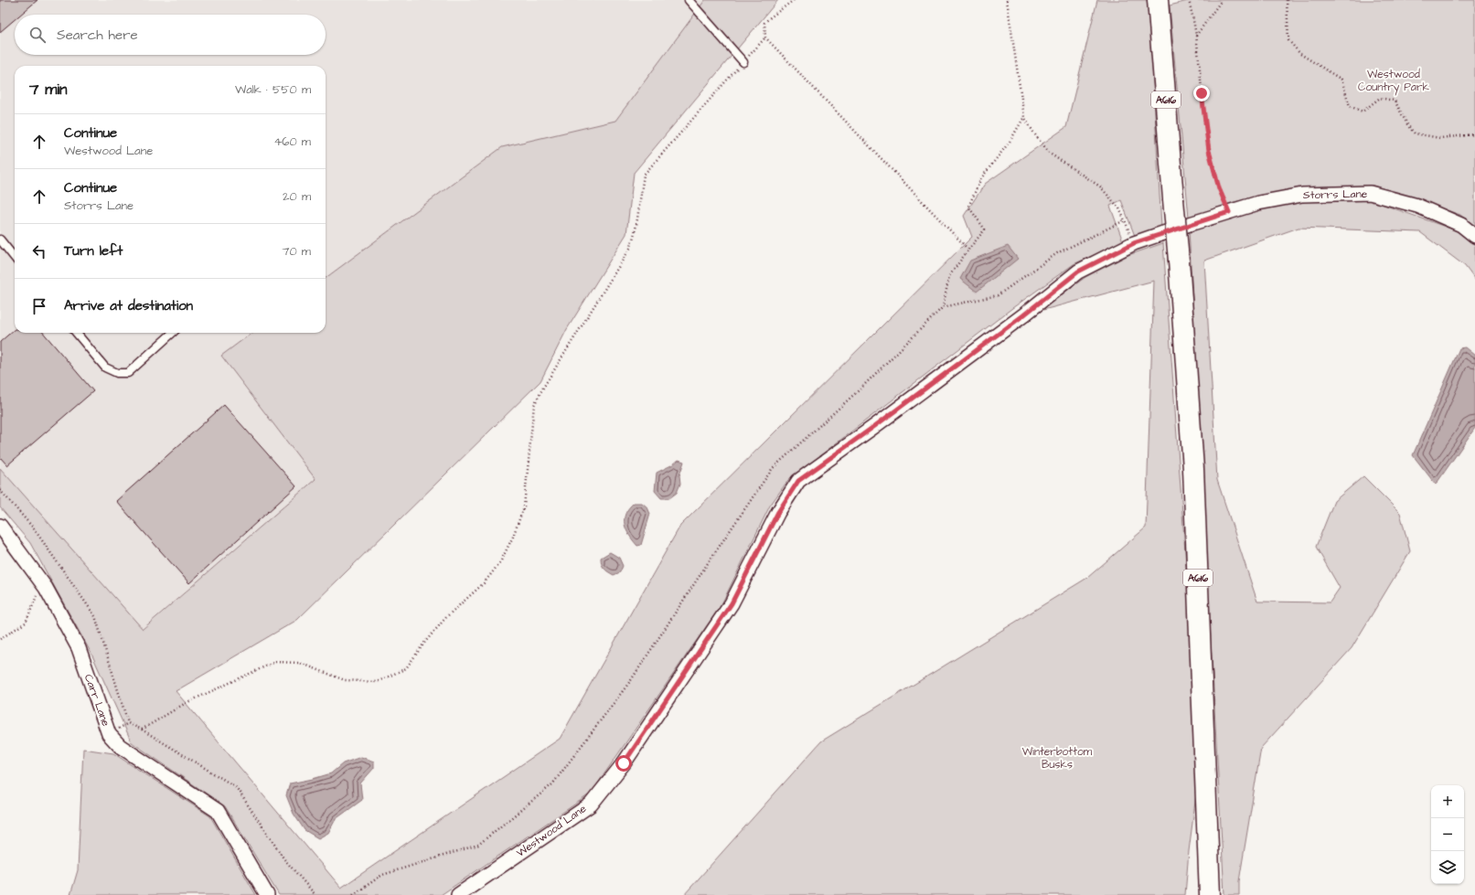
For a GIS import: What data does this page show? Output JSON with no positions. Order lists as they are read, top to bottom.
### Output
{
  "streets": {
    "highway": ["A616"],
    "street": ["Storrs Lane", "Carr Lane", "Westwood Lane"]
  },
  "crossings": [
    ["Storrs Lane", "Westwood Lane"]
  ],
  "parks": ["Westwood Country Park", "Winterbottom Busks"],
  "page": {
    "search": "Search here",
    "heading": ["7 min", "Walk · 550 m"],
    "list": [
      ["Continue", "Westwood Lane", "460 m"],
      ["Continue", "Storrs Lane", "20 m"],
      ["Turn left", "70 m"],
      "Arrive at destination"
    ],
    "map_buttons": ["+", "−"]
  }
}
